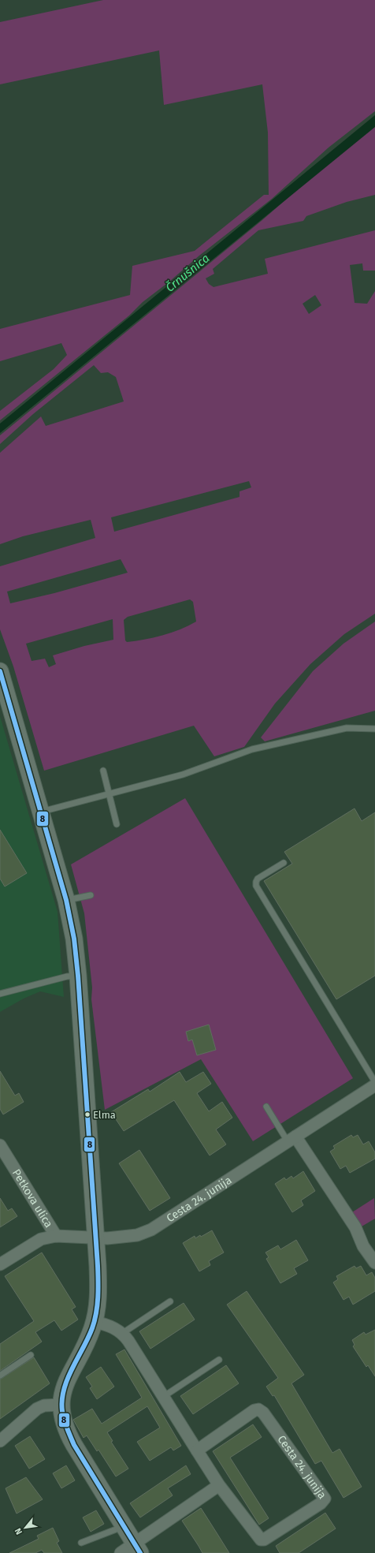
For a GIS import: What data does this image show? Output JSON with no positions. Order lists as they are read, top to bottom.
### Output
{
  "streets": {
    "street": ["Petkova ulica", "Cesta 24. junija"]
  },
  "crossings": [
    ["Petkova ulica", "Cesta 24. junija"]
  ],
  "water": ["Črnušnica"],
  "places": ["Elma"],
  "lines": ["transit line 8"],
  "north": "bottom left"
}
